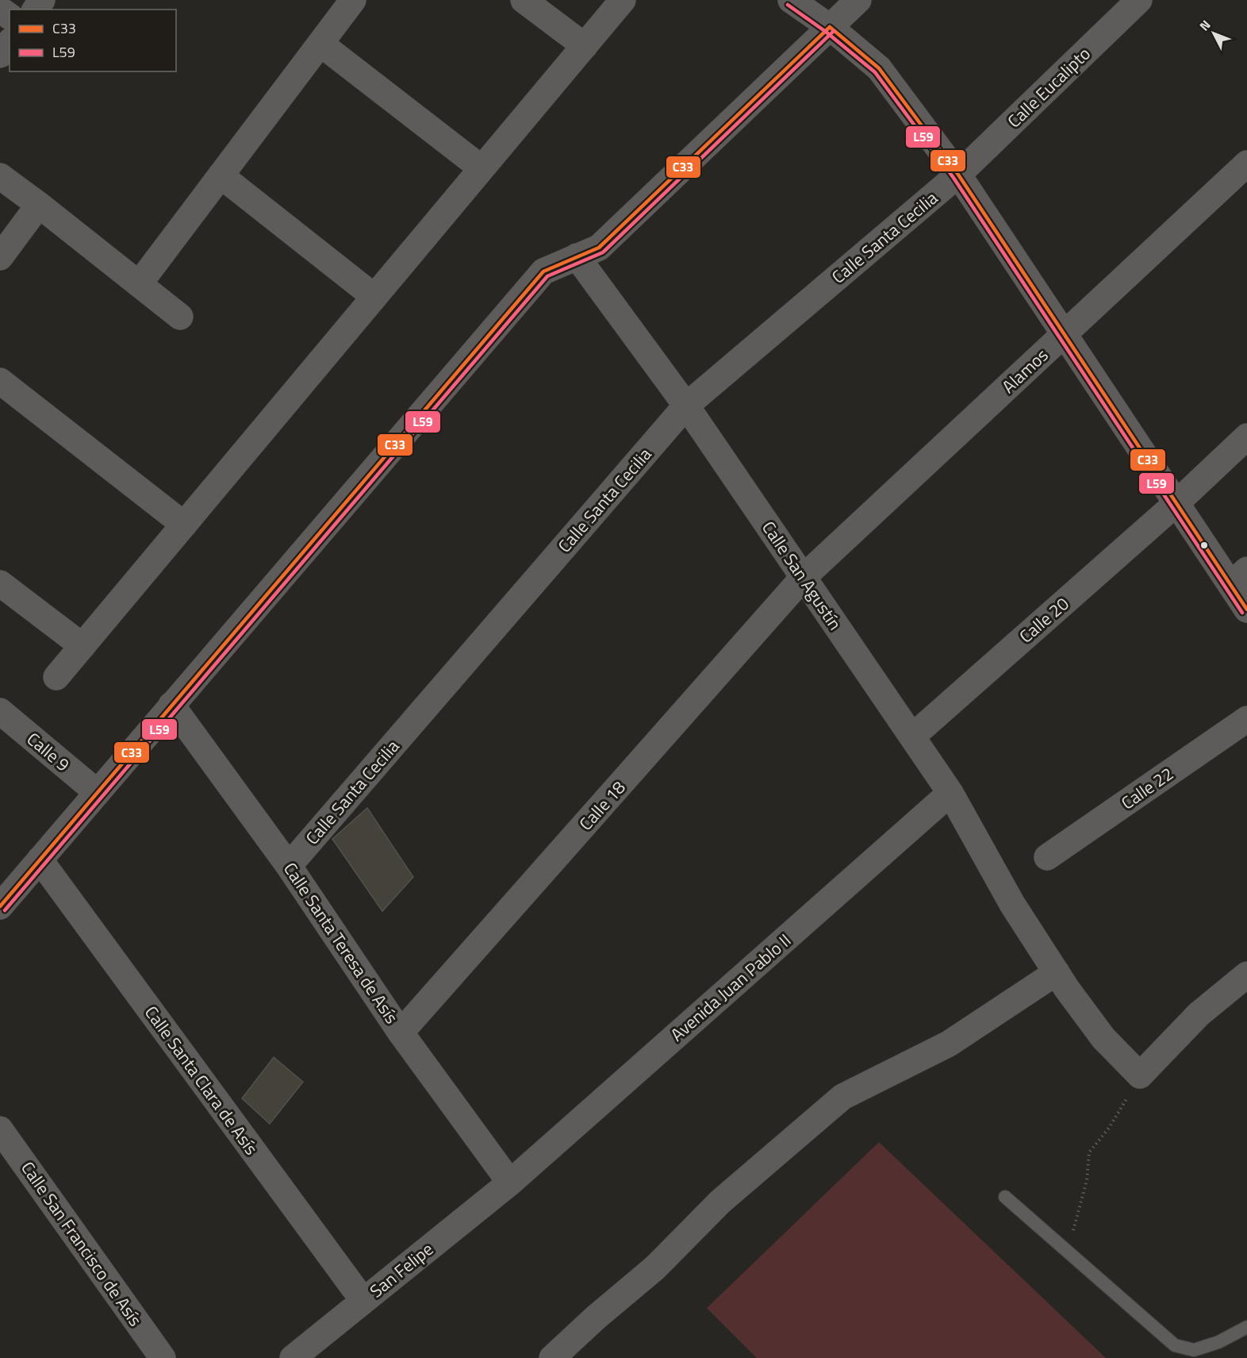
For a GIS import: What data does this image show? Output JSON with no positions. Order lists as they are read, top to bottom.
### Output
{
  "streets": {
    "street": [
      "Calle Eucalipto",
      "Calle Santa Cecilia",
      "Alamos",
      "Calle San Agustín",
      "Calle 20",
      "Calle 9",
      "Calle 22",
      "Calle 18",
      "Calle Santa Teresa de Asís",
      "Avenida Juan Pablo II",
      "Calle Santa Clara de Asís",
      "Calle San Francisco de Asís",
      "San Felipe"
    ]
  },
  "crossings": [
    ["Calle Eucalipto", "Calle Santa Cecilia"],
    ["Calle Santa Cecilia", "Calle San Agustín"],
    ["Calle Santa Cecilia", "Calle Santa Teresa de Asís"],
    ["Alamos", "Calle San Agustín"],
    ["Alamos", "Calle 18"],
    ["Calle San Agustín", "Calle 20"],
    ["Calle San Agustín", "Calle 18"],
    ["Calle San Agustín", "Avenida Juan Pablo II"],
    ["Calle 18", "Calle Santa Teresa de Asís"],
    ["Calle Santa Teresa de Asís", "Avenida Juan Pablo II"],
    ["Calle Santa Teresa de Asís", "San Felipe"],
    ["Avenida Juan Pablo II", "San Felipe"],
    ["Calle Santa Clara de Asís", "San Felipe"]
  ],
  "lines": ["transit line L59", "transit line C33"],
  "legend": ["C33", "L59"],
  "north": "top left"
}
